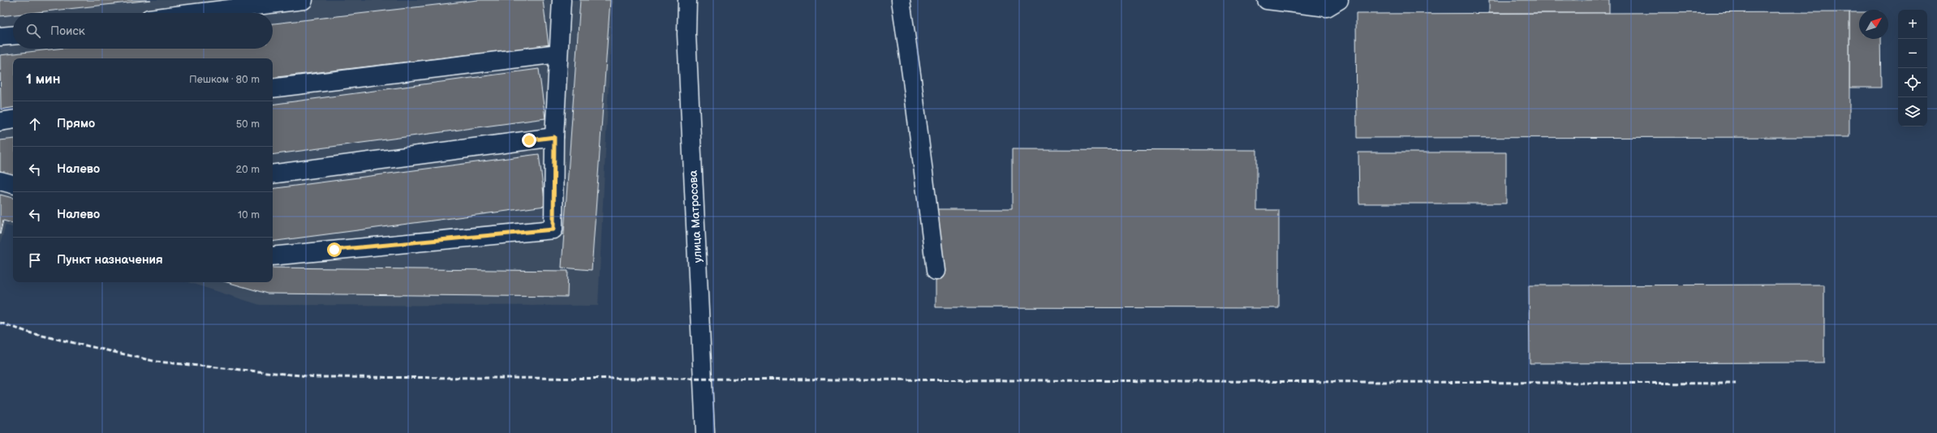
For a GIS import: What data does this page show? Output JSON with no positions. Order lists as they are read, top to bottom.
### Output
{
  "streets": {
    "street": ["улица Матросова"]
  },
  "north": "top right",
  "page": {
    "map_buttons": ["+", "−"],
    "search": "Поиск",
    "heading": ["1 мин", "Пешком · 80 m"],
    "list": [
      ["Прямо", "50 m"],
      ["Налево", "20 m"],
      ["Налево", "10 m"],
      "Пункт назначения"
    ]
  }
}
